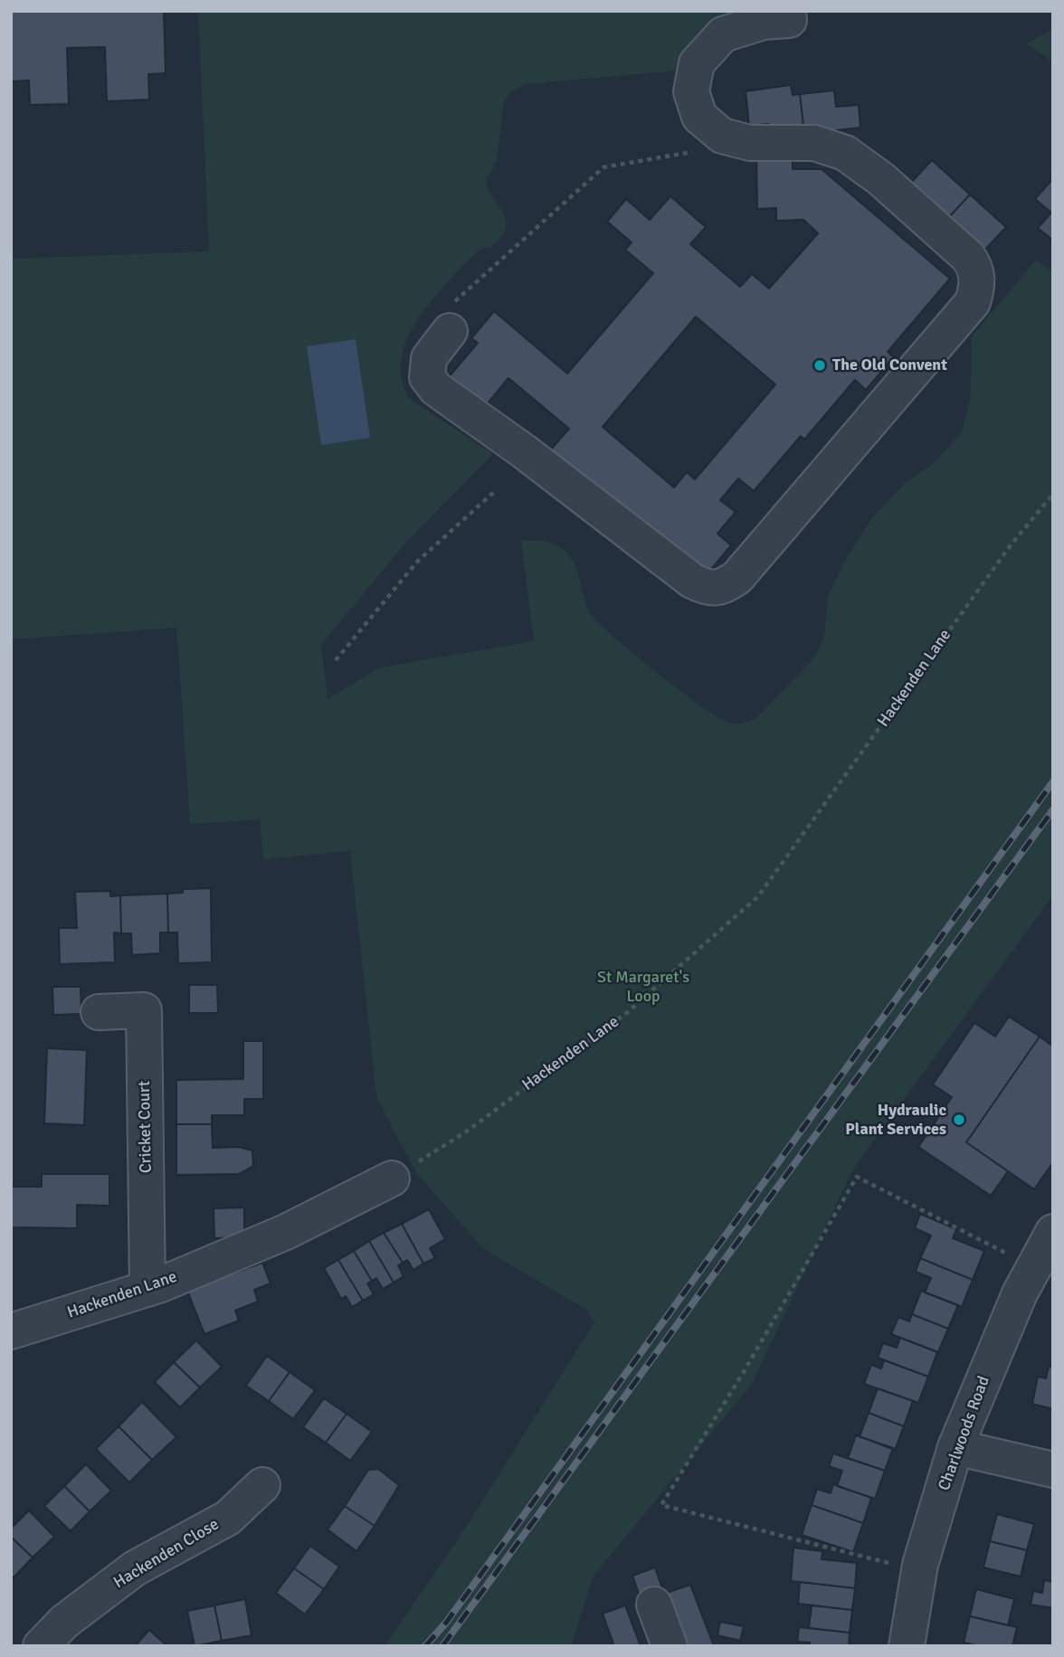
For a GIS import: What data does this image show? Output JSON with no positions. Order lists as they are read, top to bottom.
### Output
{
  "streets": {
    "street": [
      "Hackenden Lane",
      "Cricket Court",
      "Charlwoods Road",
      "Hackenden Close"
    ]
  },
  "crossings": [
    ["Hackenden Lane", "Cricket Court"]
  ],
  "parks": ["St Margaret's Loop"],
  "places": ["The Old Convent", "Hydraulic Plant Services"]
}
